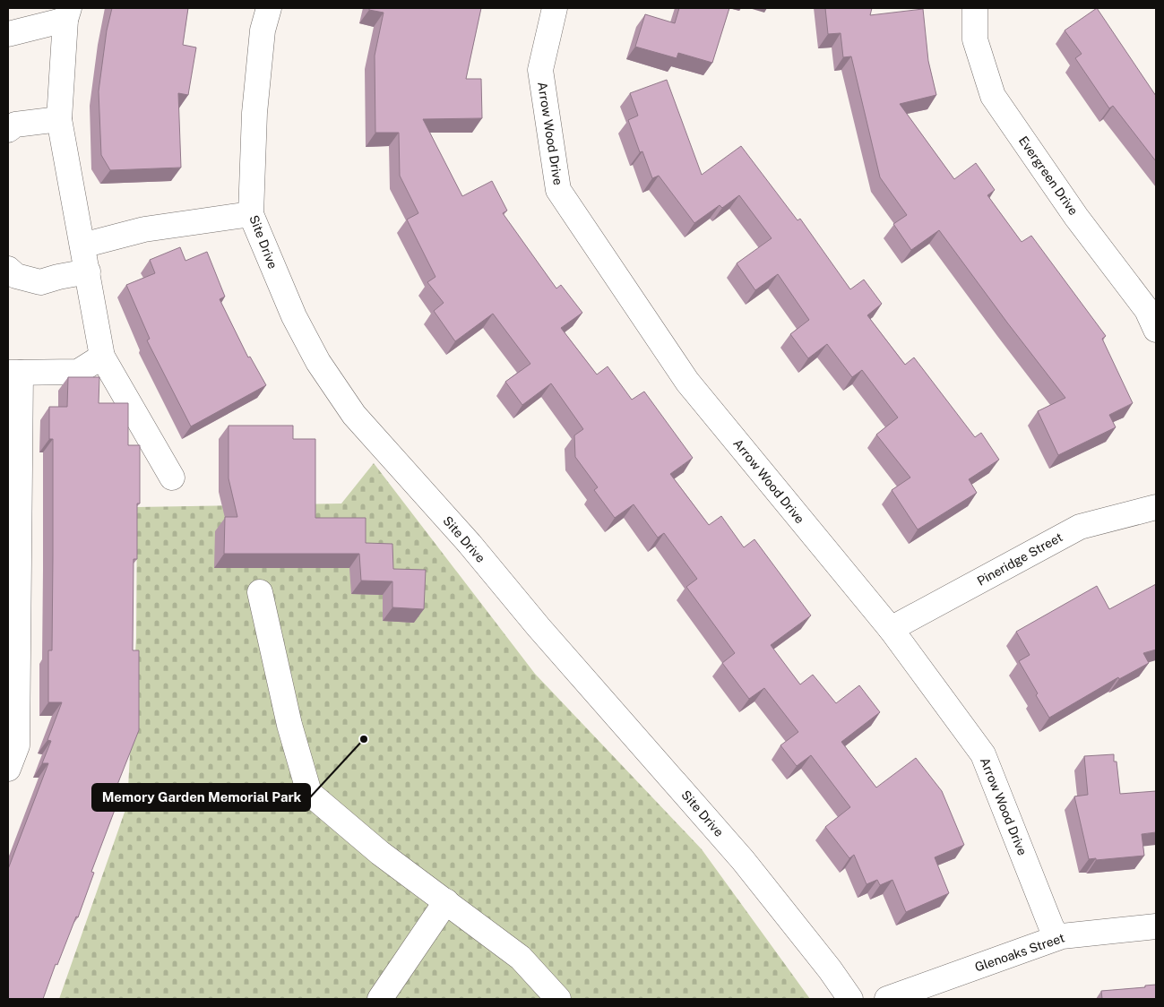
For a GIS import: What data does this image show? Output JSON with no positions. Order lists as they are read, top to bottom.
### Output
{
  "streets": {
    "street": [
      "Arrow Wood Drive",
      "Evergreen Drive",
      "Site Drive",
      "Pineridge Street",
      "Glenoaks Street"
    ]
  },
  "crossings": [
    ["Arrow Wood Drive", "Pineridge Street"],
    ["Arrow Wood Drive", "Glenoaks Street"]
  ],
  "places": ["Memory Garden Memorial Park"]
}
